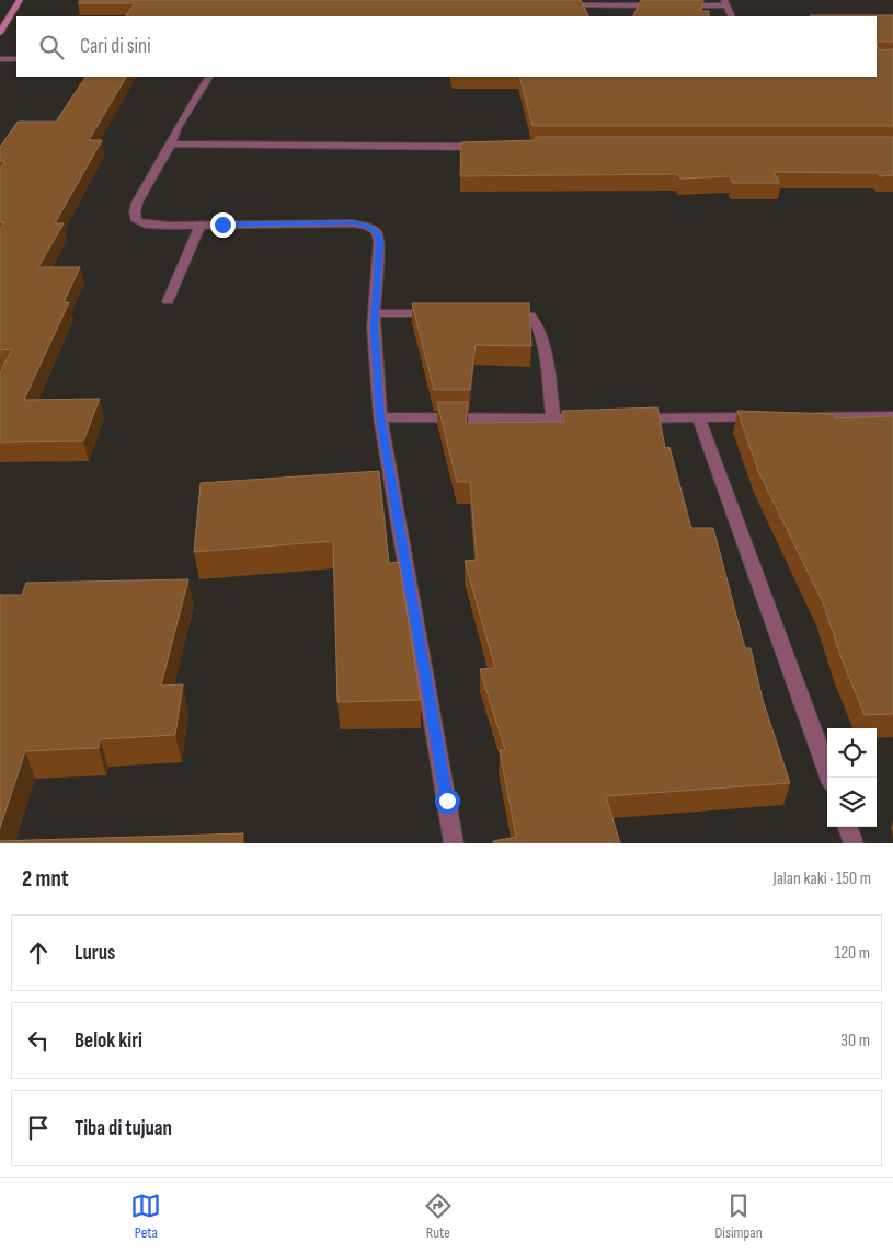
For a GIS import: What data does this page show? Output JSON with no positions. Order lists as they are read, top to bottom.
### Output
{
  "page": {
    "search": "Cari di sini",
    "heading": ["2 mnt", "Jalan kaki · 150 m"],
    "list": [
      ["Lurus", "120 m"],
      ["Belok kiri", "30 m"],
      "Tiba di tujuan"
    ],
    "nav": ["Peta", "Rute", "Disimpan"]
  }
}
